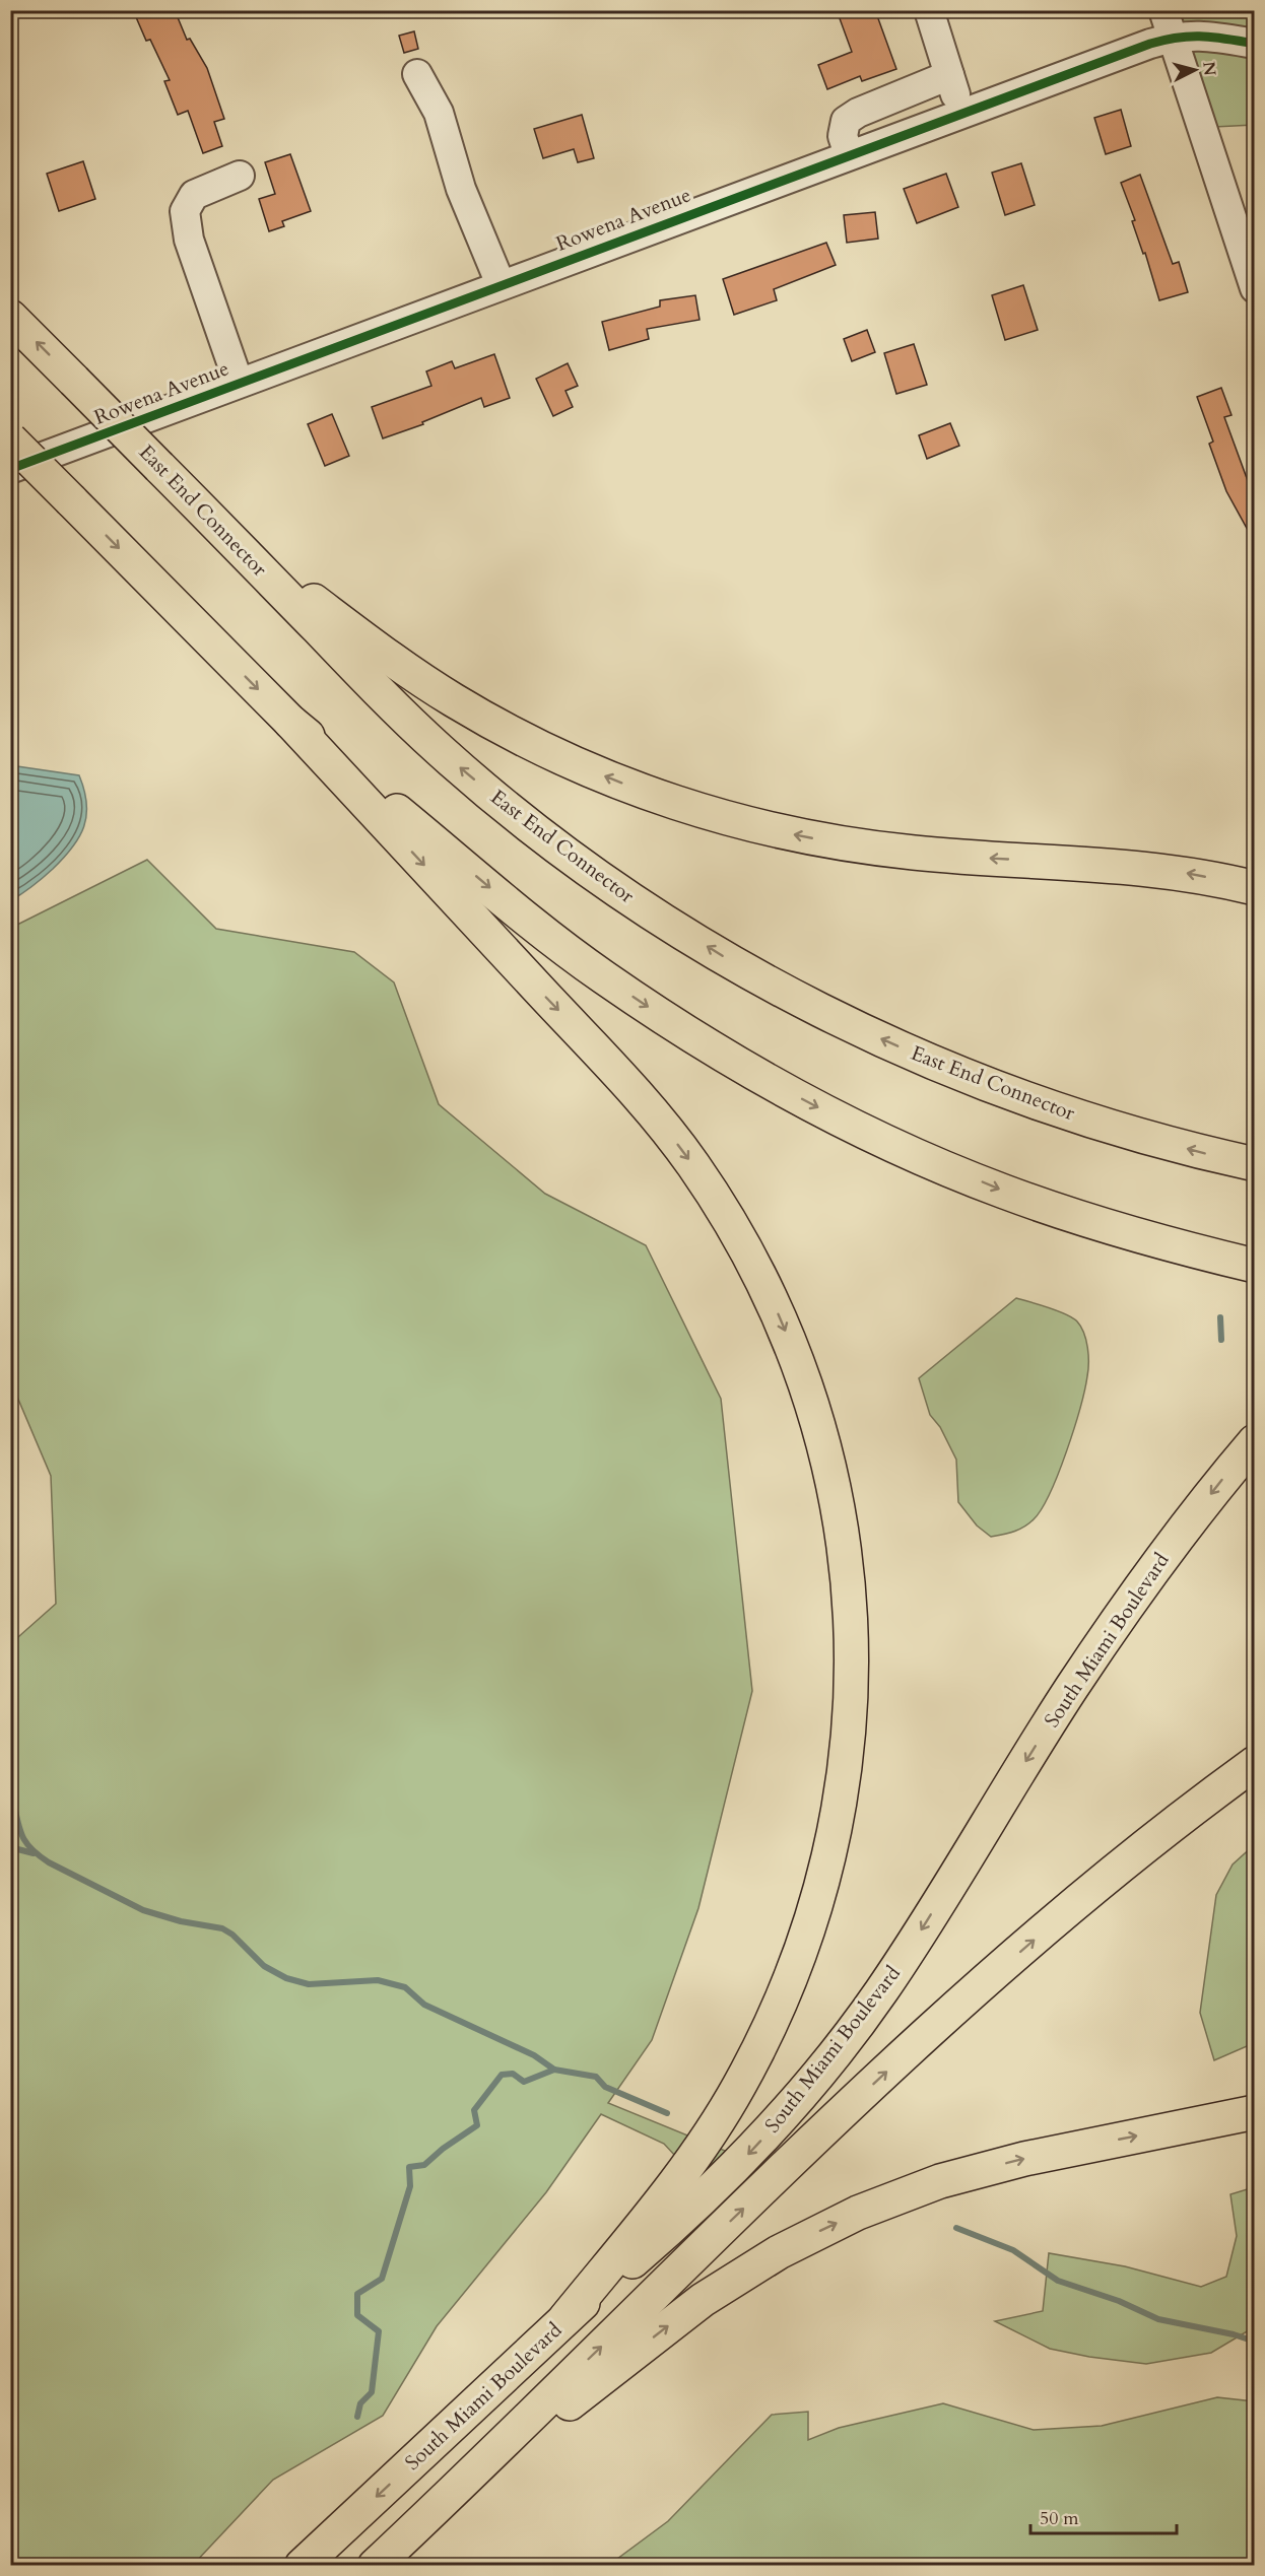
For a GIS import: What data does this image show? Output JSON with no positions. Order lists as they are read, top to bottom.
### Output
{
  "streets": {
    "highway": ["East End Connector", "South Miami Boulevard"],
    "street": ["Rowena Avenue"]
  },
  "scale_bar": "50 m",
  "north": "right"
}
